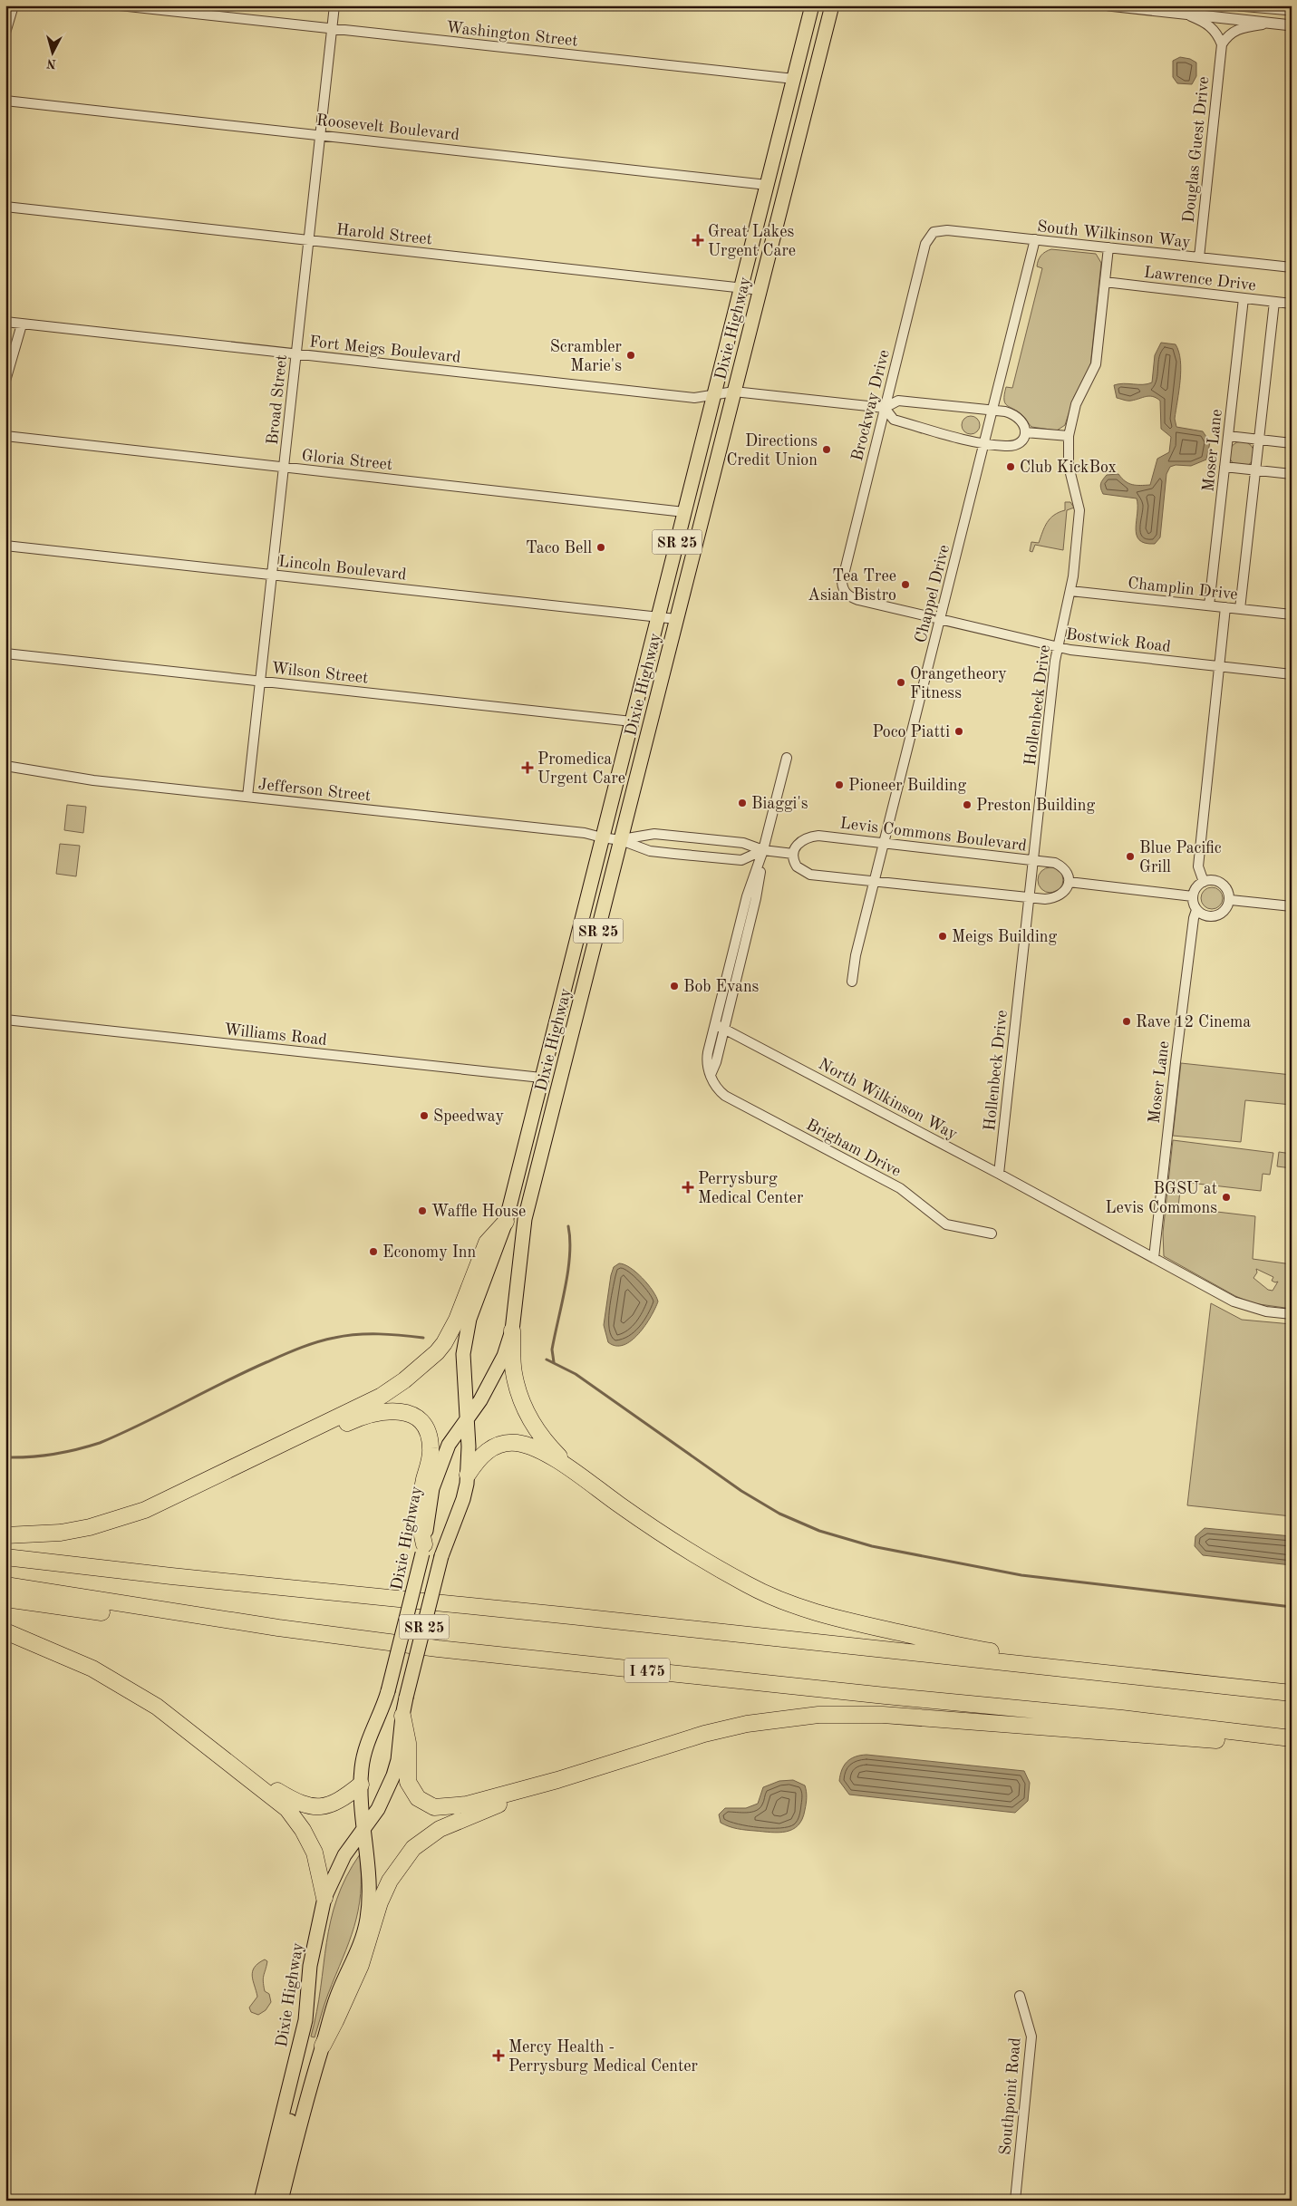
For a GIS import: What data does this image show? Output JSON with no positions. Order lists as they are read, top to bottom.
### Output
{
  "streets": {
    "highway": ["I 475"],
    "main road": ["Dixie Highway", "SR 25"],
    "street": [
      "Washington Street",
      "Roosevelt Boulevard",
      "Douglas Guest Drive",
      "Harold Street",
      "South Wilkinson Way",
      "Lawrence Drive",
      "Fort Meigs Boulevard",
      "Broad Street",
      "Brockway Drive",
      "Moser Lane",
      "Gloria Street",
      "Lincoln Boulevard",
      "Champlin Drive",
      "Chappel Drive",
      "Bostwick Road",
      "Wilson Street",
      "Hollenbeck Drive",
      "Jefferson Street",
      "Levis Commons Boulevard",
      "Williams Road",
      "North Wilkinson Way",
      "Brigham Drive",
      "Southpoint Road"
    ]
  },
  "crossings": [
    ["Washington Street", "Dixie Highway"],
    ["Washington Street", "Broad Street"],
    ["Roosevelt Boulevard", "Dixie Highway"],
    ["Roosevelt Boulevard", "Broad Street"],
    ["Douglas Guest Drive", "South Wilkinson Way"],
    ["Harold Street", "Dixie Highway"],
    ["Harold Street", "Broad Street"],
    ["South Wilkinson Way", "Brockway Drive"],
    ["South Wilkinson Way", "Chappel Drive"],
    ["South Wilkinson Way", "Hollenbeck Drive"],
    ["Lawrence Drive", "Moser Lane"],
    ["Lawrence Drive", "Hollenbeck Drive"],
    ["Dixie Highway", "Fort Meigs Boulevard"],
    ["Dixie Highway", "Gloria Street"],
    ["Dixie Highway", "Lincoln Boulevard"],
    ["Dixie Highway", "Wilson Street"],
    ["Dixie Highway", "Jefferson Street"],
    ["Dixie Highway", "Williams Road"],
    ["Fort Meigs Boulevard", "Broad Street"],
    ["Fort Meigs Boulevard", "Brockway Drive"],
    ["Broad Street", "Gloria Street"],
    ["Broad Street", "Lincoln Boulevard"],
    ["Broad Street", "Wilson Street"],
    ["Broad Street", "Jefferson Street"],
    ["Brockway Drive", "Bostwick Road"],
    ["Moser Lane", "Champlin Drive"],
    ["Moser Lane", "North Wilkinson Way"],
    ["Champlin Drive", "Hollenbeck Drive"],
    ["Chappel Drive", "Bostwick Road"],
    ["Chappel Drive", "Levis Commons Boulevard"],
    ["Bostwick Road", "Hollenbeck Drive"],
    ["Hollenbeck Drive", "Levis Commons Boulevard"],
    ["Hollenbeck Drive", "North Wilkinson Way"],
    ["North Wilkinson Way", "Brigham Drive"]
  ],
  "places": {
    "health": [
      "Great Lakes Urgent Care",
      "Promedica Urgent Care",
      "Perrysburg Medical Center",
      "Mercy Health - Perrysburg Medical Center"
    ],
    "other": [
      "Scrambler Marie's",
      "Directions Credit Union",
      "Club KickBox",
      "Taco Bell",
      "Tea Tree Asian Bistro",
      "Orangetheory Fitness",
      "Poco Piatti",
      "Pioneer Building",
      "Biaggi's",
      "Preston Building",
      "Blue Pacific Grill",
      "Meigs Building",
      "Bob Evans",
      "Rave 12 Cinema",
      "Speedway",
      "BGSU at Levis Commons",
      "Waffle House",
      "Economy Inn"
    ]
  },
  "north": "bottom"
}
